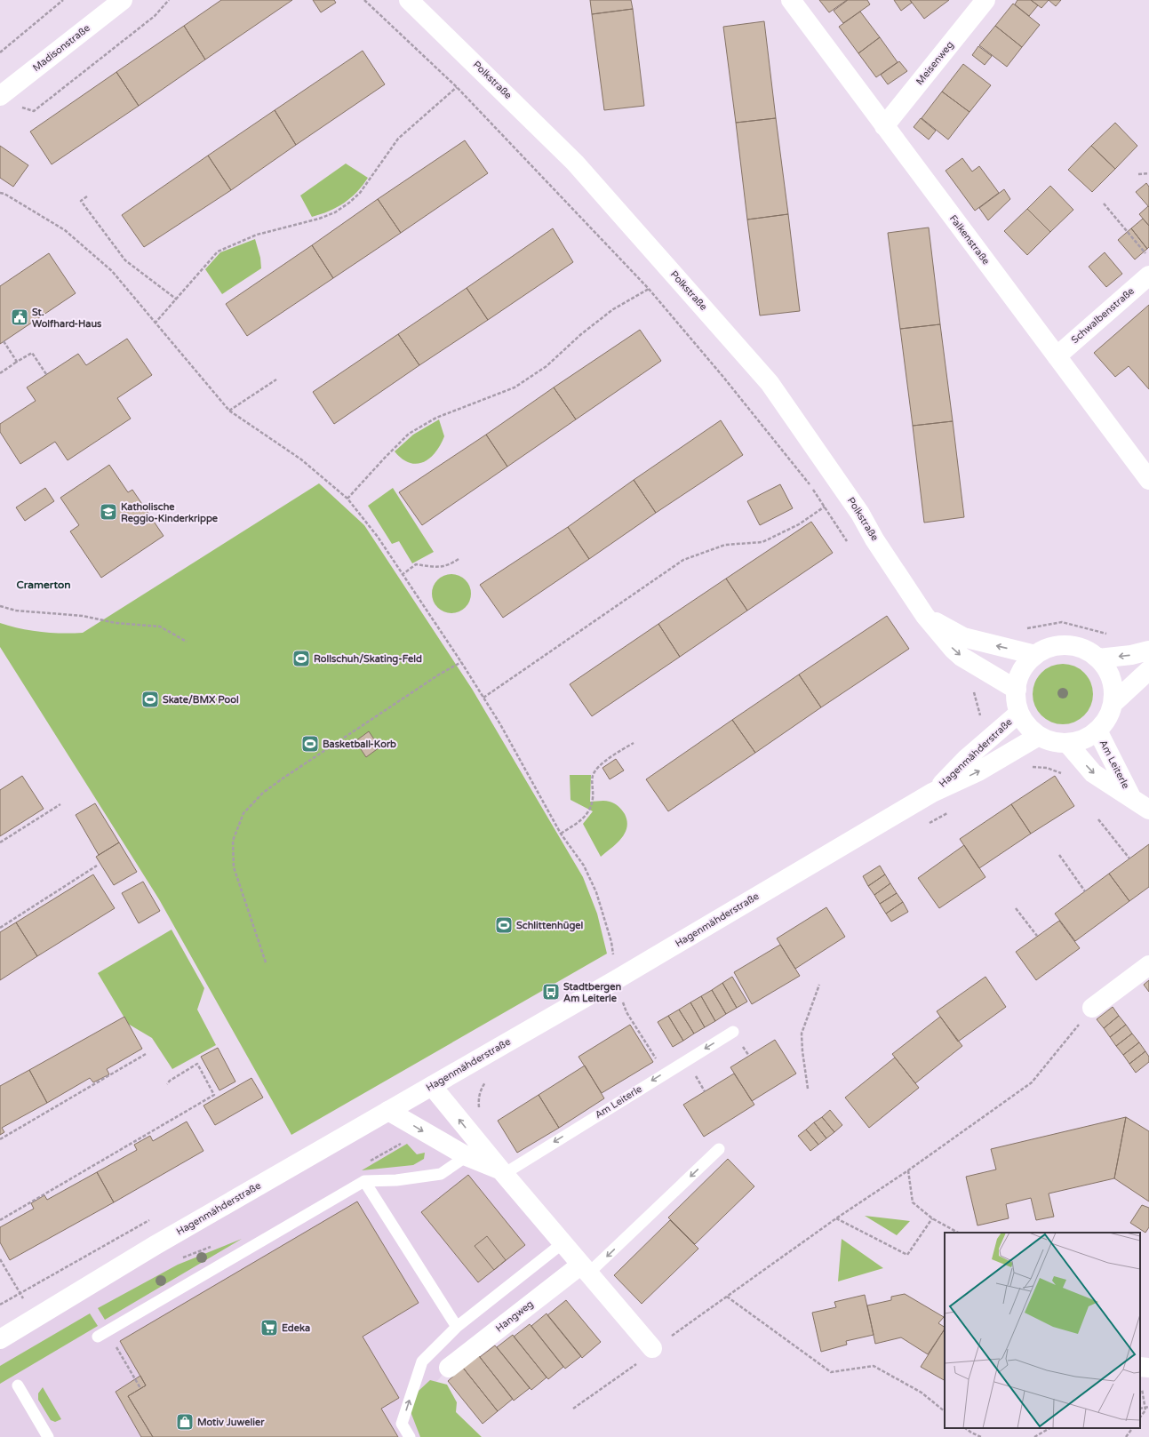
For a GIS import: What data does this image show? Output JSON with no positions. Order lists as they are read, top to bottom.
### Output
{
  "streets": {
    "street": [
      "Madisonstraße",
      "Meisenweg",
      "Polkstraße",
      "Falkenstraße",
      "Schwalbenstraße",
      "Hagenmähderstraße",
      "Am Leiterle",
      "Hangweg"
    ]
  },
  "crossings": [
    ["Meisenweg", "Falkenstraße"],
    ["Polkstraße", "Hagenmähderstraße"],
    ["Polkstraße", "Am Leiterle"],
    ["Falkenstraße", "Schwalbenstraße"],
    ["Hagenmähderstraße", "Am Leiterle"]
  ],
  "districts": ["Cramerton"],
  "places": {
    "public building": ["St. Wolfhard-Haus"],
    "school or university": ["Katholische Reggio-Kinderkrippe"],
    "sports": [
      "Rollschuh/Skating-Feld",
      "Skate/BMX Pool",
      "Basketball-Korb",
      "Schlittenhügel"
    ],
    "bus stop": ["Stadtbergen Am Leiterle"],
    "supermarket": ["Edeka"],
    "shop": ["Motiv Juwelier"]
  }
}
